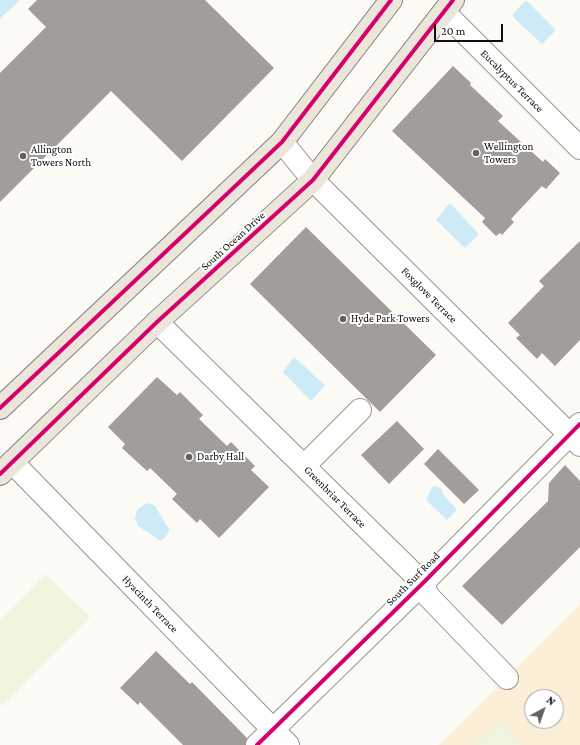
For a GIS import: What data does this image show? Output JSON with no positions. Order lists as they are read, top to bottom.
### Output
{
  "streets": {
    "main road": ["South Ocean Drive"],
    "street": [
      "Eucalyptus Terrace",
      "Foxglove Terrace",
      "Greenbriar Terrace",
      "South Surf Road",
      "Hyacinth Terrace"
    ]
  },
  "crossings": [
    ["Eucalyptus Terrace", "South Ocean Drive"],
    ["South Ocean Drive", "Foxglove Terrace"],
    ["South Ocean Drive", "Greenbriar Terrace"],
    ["South Ocean Drive", "Hyacinth Terrace"],
    ["Foxglove Terrace", "South Surf Road"],
    ["Greenbriar Terrace", "South Surf Road"],
    ["South Surf Road", "Hyacinth Terrace"]
  ],
  "places": [
    "Wellington Towers",
    "Allington Towers North",
    "Hyde Park Towers",
    "Darby Hall"
  ],
  "scale_bar": "20 m",
  "north": "top right"
}
